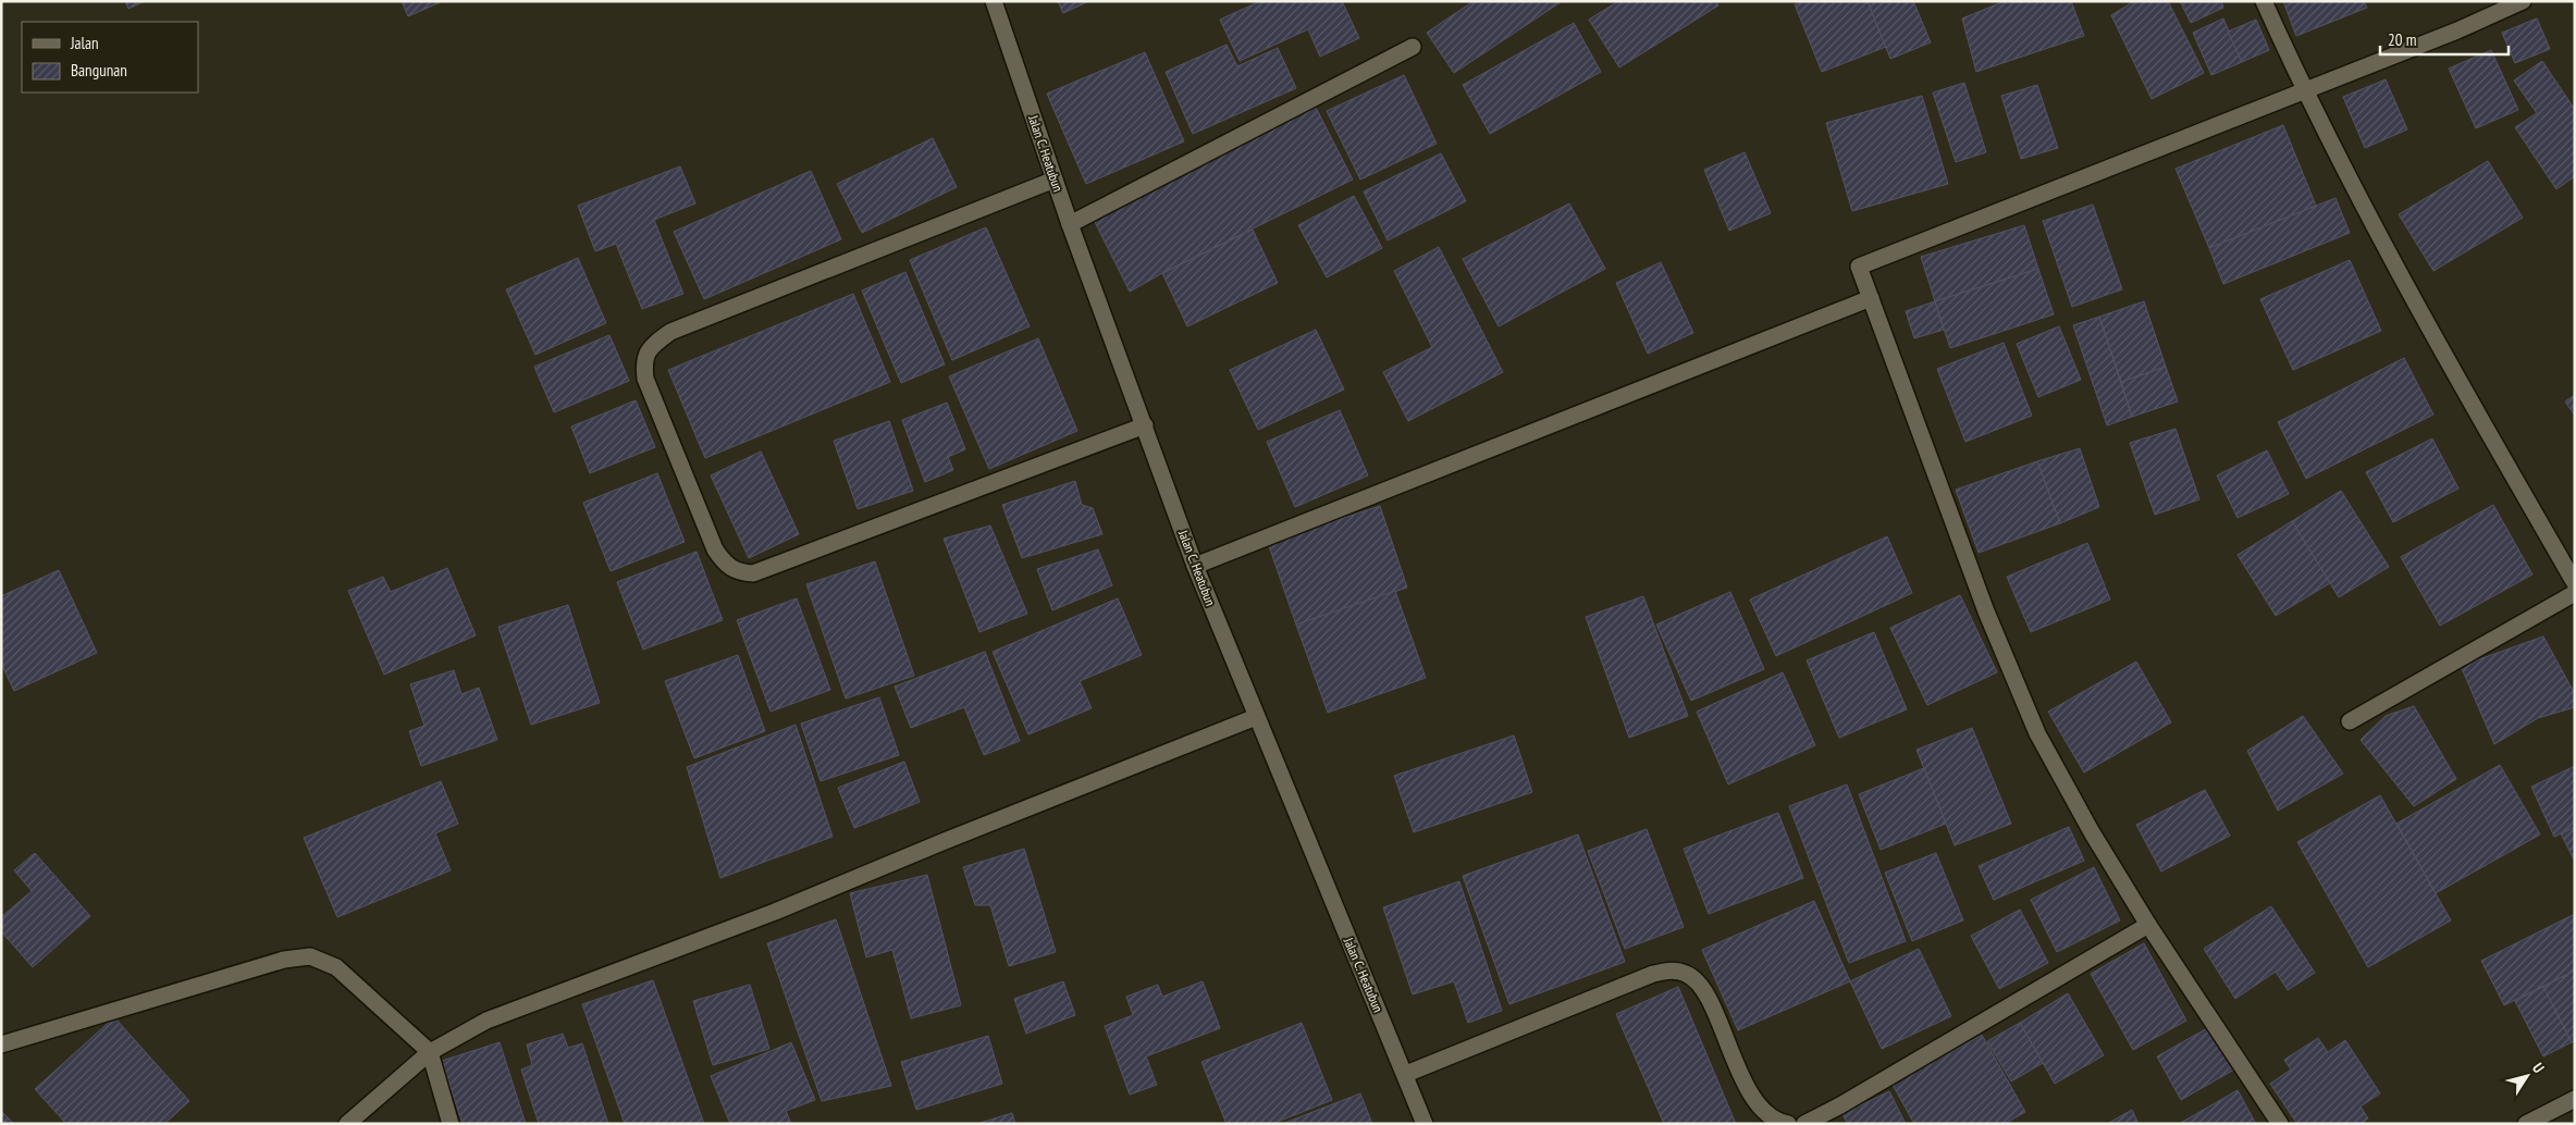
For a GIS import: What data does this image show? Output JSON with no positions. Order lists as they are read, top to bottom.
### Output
{
  "streets": {
    "street": ["Jalan C. Heatubun"]
  },
  "legend": ["Jalan", "Bangunan"],
  "scale_bar": "20 m",
  "north": "top right"
}
